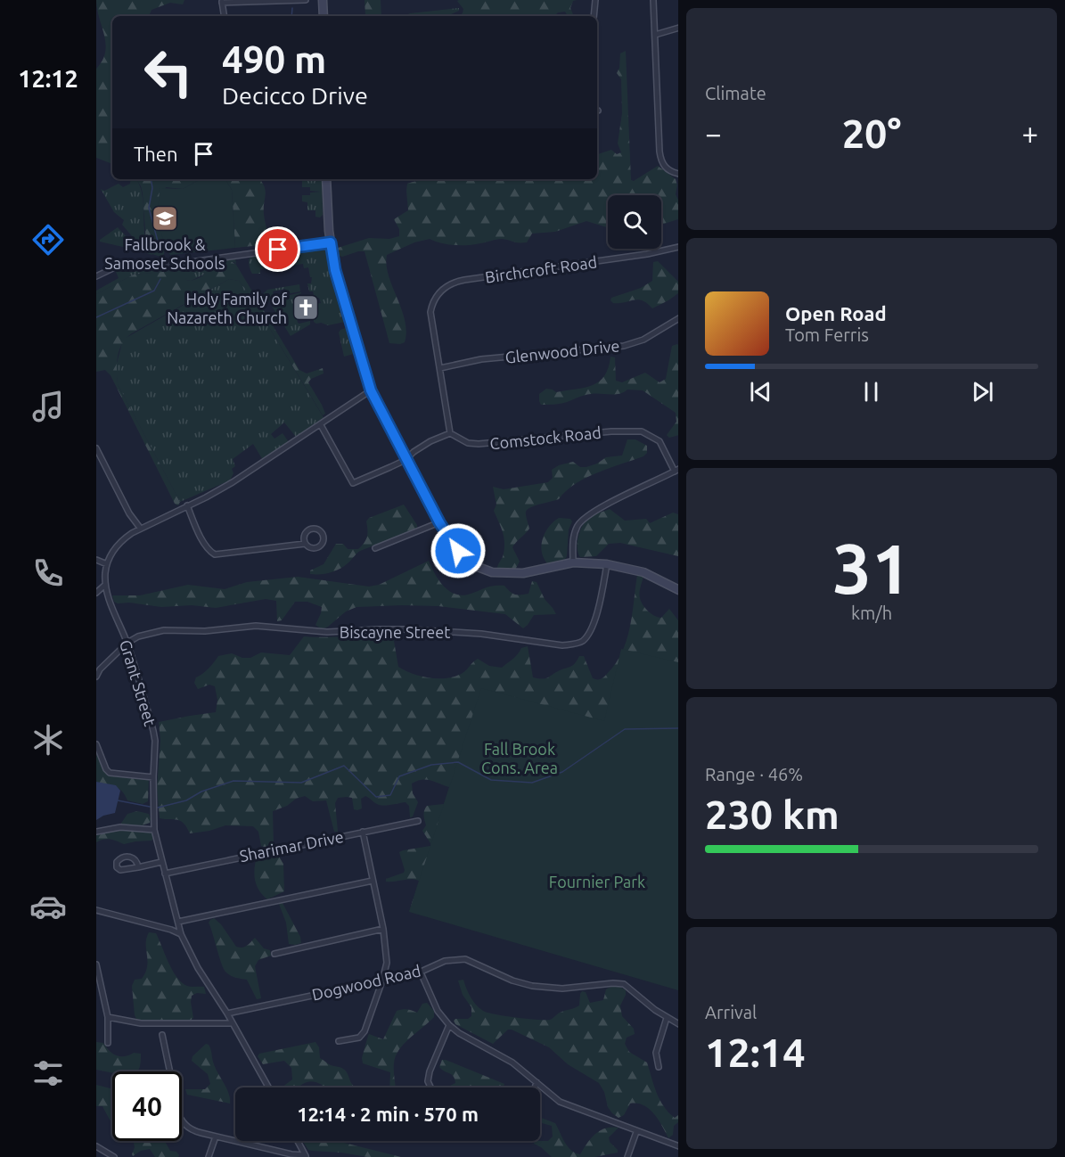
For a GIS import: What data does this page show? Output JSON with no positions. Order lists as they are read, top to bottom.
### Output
{
  "streets": {
    "street": [
      "Birchcroft Road",
      "Glenwood Drive",
      "Comstock Road",
      "Biscayne Street",
      "Grant Street",
      "Sharimar Drive",
      "Dogwood Road"
    ]
  },
  "crossings": [
    ["Birchcroft Road", "Glenwood Drive"],
    ["Biscayne Street", "Grant Street"],
    ["Grant Street", "Sharimar Drive"],
    ["Grant Street", "Dogwood Road"]
  ],
  "parks": ["Fall Brook Cons. Area", "Fournier Park"],
  "places": {
    "school or university": ["Fallbrook & Samoset Schools"],
    "church": ["Holy Family of Nazareth Church"]
  },
  "page": {
    "tabs": "12:12",
    "tile": [
      "Climate",
      ["31", "km/h"],
      ["Range · 46%", "230 km"],
      ["Arrival", "12:14"]
    ],
    "turn": ["490 m", "Decicco Drive"],
    "heat": ["−", "20°", "+"],
    "then": "Then",
    "song": ["Open Road", "Tom Ferris"],
    "limit": "40",
    "trip": "12:14 · 2 min · 570 m"
  }
}
